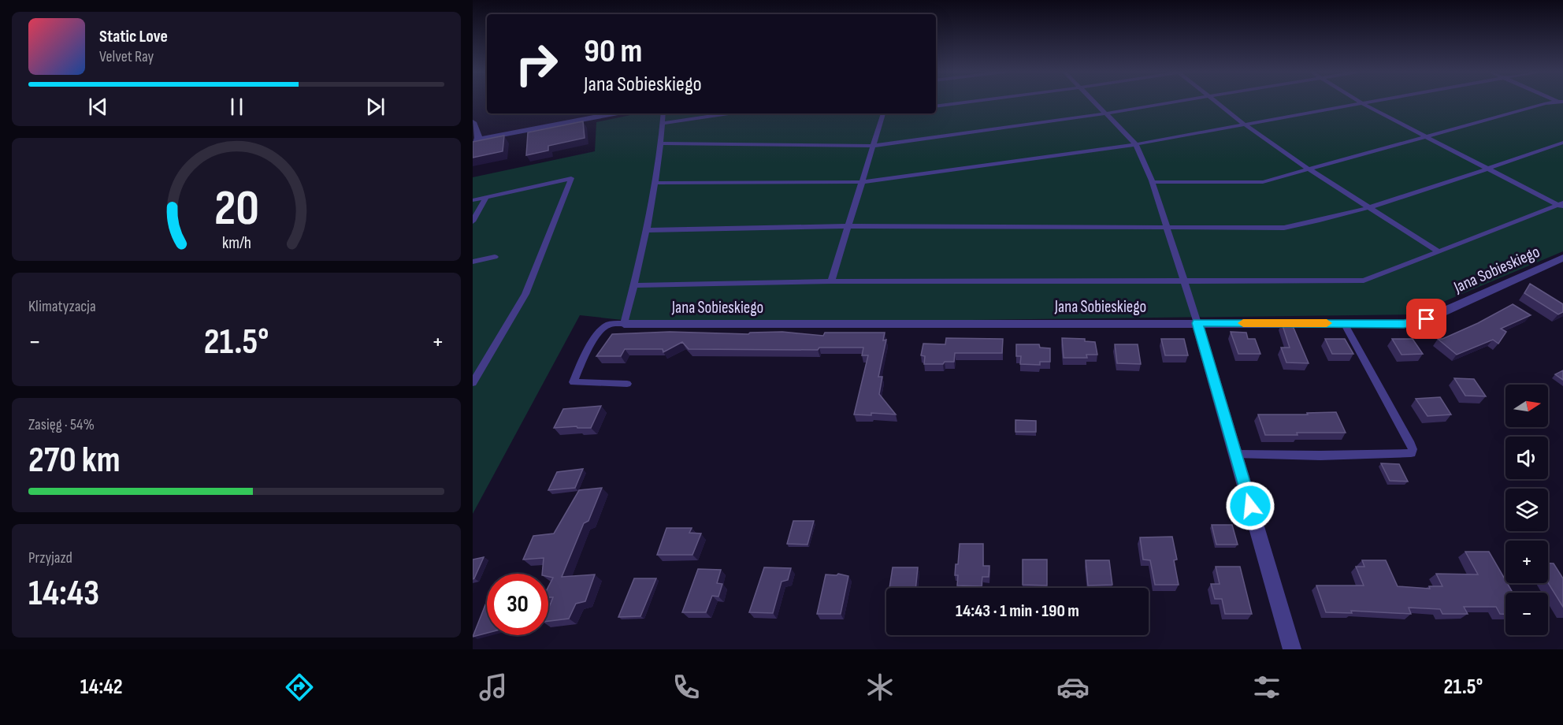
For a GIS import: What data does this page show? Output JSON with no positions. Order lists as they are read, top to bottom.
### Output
{
  "streets": {
    "street": ["Jana Sobieskiego"]
  },
  "north": "right",
  "page": {
    "turn": ["90 m", "Jana Sobieskiego"],
    "song": ["Static Love", "Velvet Ray"],
    "tile": [
      "Klimatyzacja",
      ["Zasięg · 54%", "270 km"],
      ["Przyjazd", "14:43"]
    ],
    "heat": ["−", "21.5°", "+"],
    "map_buttons": ["+", "−"],
    "limit": "30",
    "trip": "14:43 · 1 min · 190 m",
    "tabs": ["14:42", "21.5°"],
    "gauge": ["20", "km/h"]
  }
}
